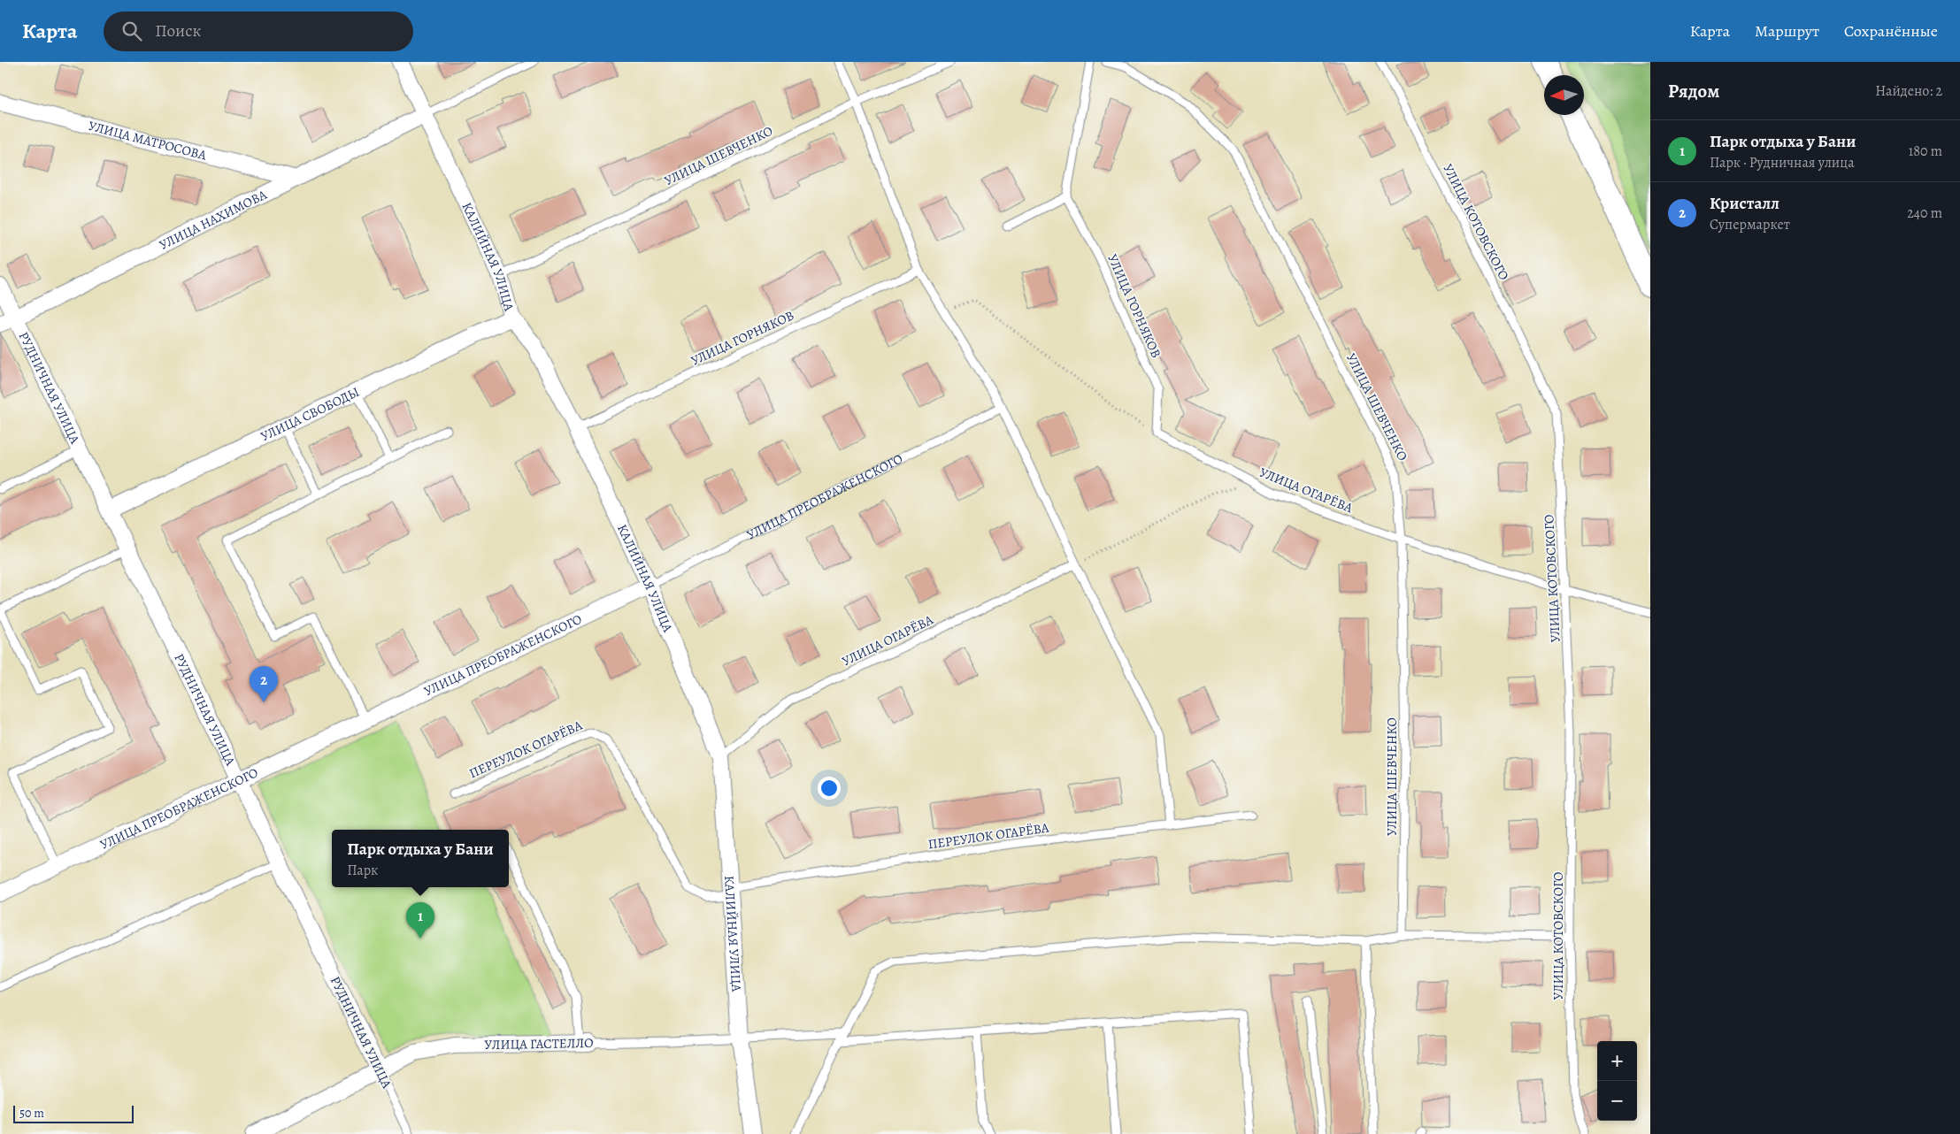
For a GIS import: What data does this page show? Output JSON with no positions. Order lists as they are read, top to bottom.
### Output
{
  "streets": {
    "street": [
      "УЛИЦА МАТРОСОВА",
      "УЛИЦА НАХИМОВА",
      "КАЛИЙНАЯ УЛИЦА",
      "РУДНИЧНАЯ УЛИЦА",
      "УЛИЦА СВОБОДЫ",
      "УЛИЦА ПРЕОБРАЖЕНСКОГО",
      "УЛИЦА ГАСТЕЛЛО"
    ],
    "lane": [
      "УЛИЦА ШЕВЧЕНКО",
      "УЛИЦА КОТОВСКОГО",
      "УЛИЦА ГОРНЯКОВ",
      "УЛИЦА ОГАРЁВА",
      "ПЕРЕУЛОК ОГАРЁВА"
    ]
  },
  "crossings": [
    ["УЛИЦА МАТРОСОВА", "УЛИЦА НАХИМОВА"],
    ["УЛИЦА ШЕВЧЕНКО", "КАЛИЙНАЯ УЛИЦА"],
    ["УЛИЦА ШЕВЧЕНКО", "УЛИЦА ОГАРЁВА"],
    ["УЛИЦА НАХИМОВА", "КАЛИЙНАЯ УЛИЦА"],
    ["УЛИЦА НАХИМОВА", "РУДНИЧНАЯ УЛИЦА"],
    ["УЛИЦА КОТОВСКОГО", "УЛИЦА ОГАРЁВА"],
    ["КАЛИЙНАЯ УЛИЦА", "УЛИЦА ГОРНЯКОВ"],
    ["КАЛИЙНАЯ УЛИЦА", "УЛИЦА СВОБОДЫ"],
    ["КАЛИЙНАЯ УЛИЦА", "УЛИЦА ОГАРЁВА"],
    ["КАЛИЙНАЯ УЛИЦА", "УЛИЦА ПРЕОБРАЖЕНСКОГО"],
    ["КАЛИЙНАЯ УЛИЦА", "ПЕРЕУЛОК ОГАРЁВА"],
    ["КАЛИЙНАЯ УЛИЦА", "УЛИЦА ГАСТЕЛЛО"],
    ["УЛИЦА ГОРНЯКОВ", "УЛИЦА ОГАРЁВА"],
    ["РУДНИЧНАЯ УЛИЦА", "УЛИЦА СВОБОДЫ"],
    ["РУДНИЧНАЯ УЛИЦА", "УЛИЦА ПРЕОБРАЖЕНСКОГО"],
    ["РУДНИЧНАЯ УЛИЦА", "УЛИЦА ГАСТЕЛЛО"]
  ],
  "scale_bar": "50 m",
  "north": "left",
  "page": {
    "header": "Карта",
    "search": "Поиск",
    "nav": ["Карта", "Маршрут", "Сохранённые"],
    "heading": ["Рядом", "Найдено: 2"],
    "list": [
      {
        "mark": "1",
        "name": "Парк отдыха у Бани",
        "note": "Парк · Рудничная улица",
        "value": "180 m"
      },
      {
        "mark": "2",
        "name": "Кристалл",
        "note": "Супермаркет",
        "value": "240 m"
      }
    ],
    "pins": ["2", "1"],
    "popup": ["Парк отдыха у Бани", "Парк"],
    "map_buttons": ["+", "−"],
    "scale": "50 m"
  }
}
